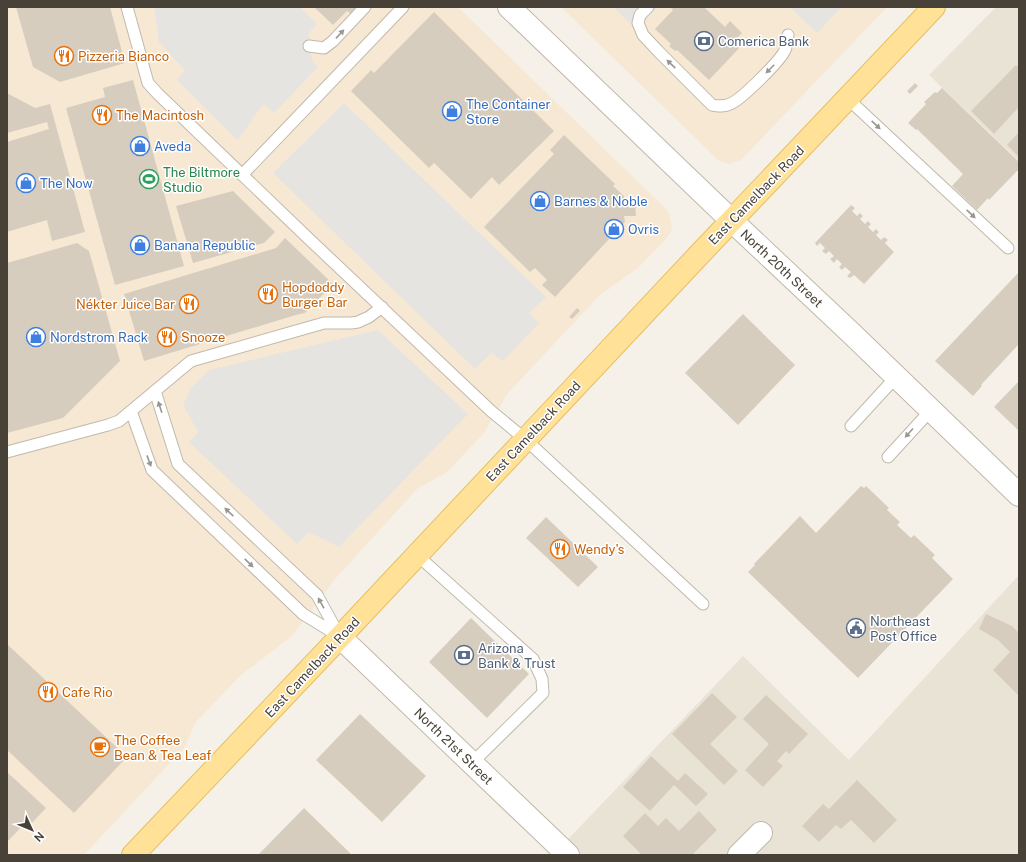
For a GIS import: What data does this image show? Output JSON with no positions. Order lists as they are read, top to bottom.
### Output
{
  "streets": {
    "main road": ["East Camelback Road"],
    "street": ["North 20th Street", "North 21st Street"]
  },
  "crossings": [
    ["East Camelback Road", "North 20th Street"],
    ["East Camelback Road", "North 21st Street"]
  ],
  "places": {
    "bank": ["Comerica Bank", "Arizona Bank & Trust"],
    "restaurant": [
      "Pizzeria Bianco",
      "The Macintosh",
      "Hopdoddy Burger Bar",
      "Nékter Juice Bar",
      "Snooze",
      "Wendy's",
      "Cafe Rio"
    ],
    "shop": [
      "The Container Store",
      "Aveda",
      "The Now",
      "Barnes & Noble",
      "Ovris",
      "Banana Republic",
      "Nordstrom Rack"
    ],
    "sports": ["The Biltmore Studio"],
    "public building": ["Northeast Post Office"],
    "cafe": ["The Coffee Bean & Tea Leaf"]
  },
  "north": "bottom right"
}
